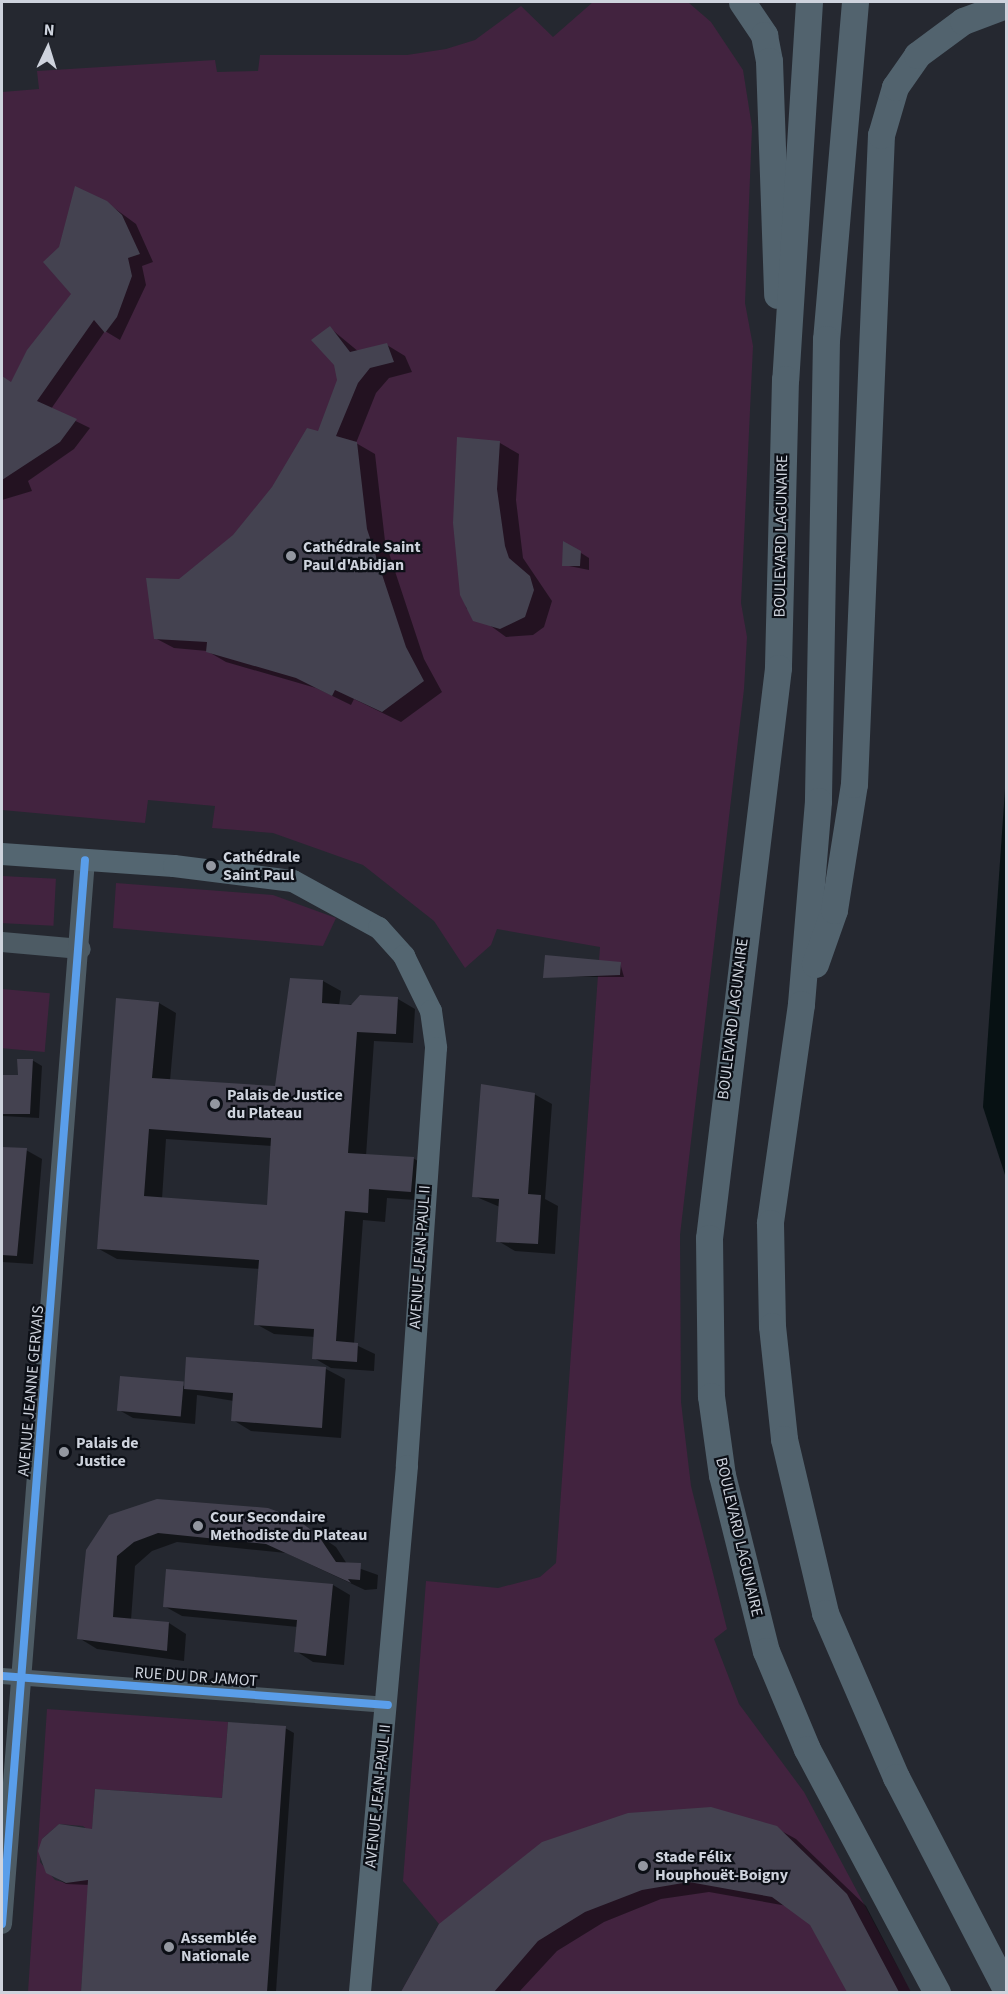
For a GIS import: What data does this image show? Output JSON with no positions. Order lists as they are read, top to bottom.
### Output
{
  "streets": {
    "highway": ["BOULEVARD LAGUNAIRE"],
    "main road": ["AVENUE JEAN-PAUL II"],
    "street": ["AVENUE JEANNE GERVAIS", "RUE DU DR JAMOT"]
  },
  "crossings": [
    ["AVENUE JEAN-PAUL II", "AVENUE JEANNE GERVAIS"],
    ["AVENUE JEAN-PAUL II", "RUE DU DR JAMOT"],
    ["AVENUE JEANNE GERVAIS", "RUE DU DR JAMOT"]
  ],
  "places": [
    "Cathédrale Saint Paul d'Abidjan",
    "Cathédrale Saint Paul",
    "Palais de Justice du Plateau",
    "Palais de Justice",
    "Cour Secondaire Methodiste du Plateau",
    "Stade Félix Houphouët-Boigny",
    "Assemblée Nationale"
  ],
  "north": "top"
}
